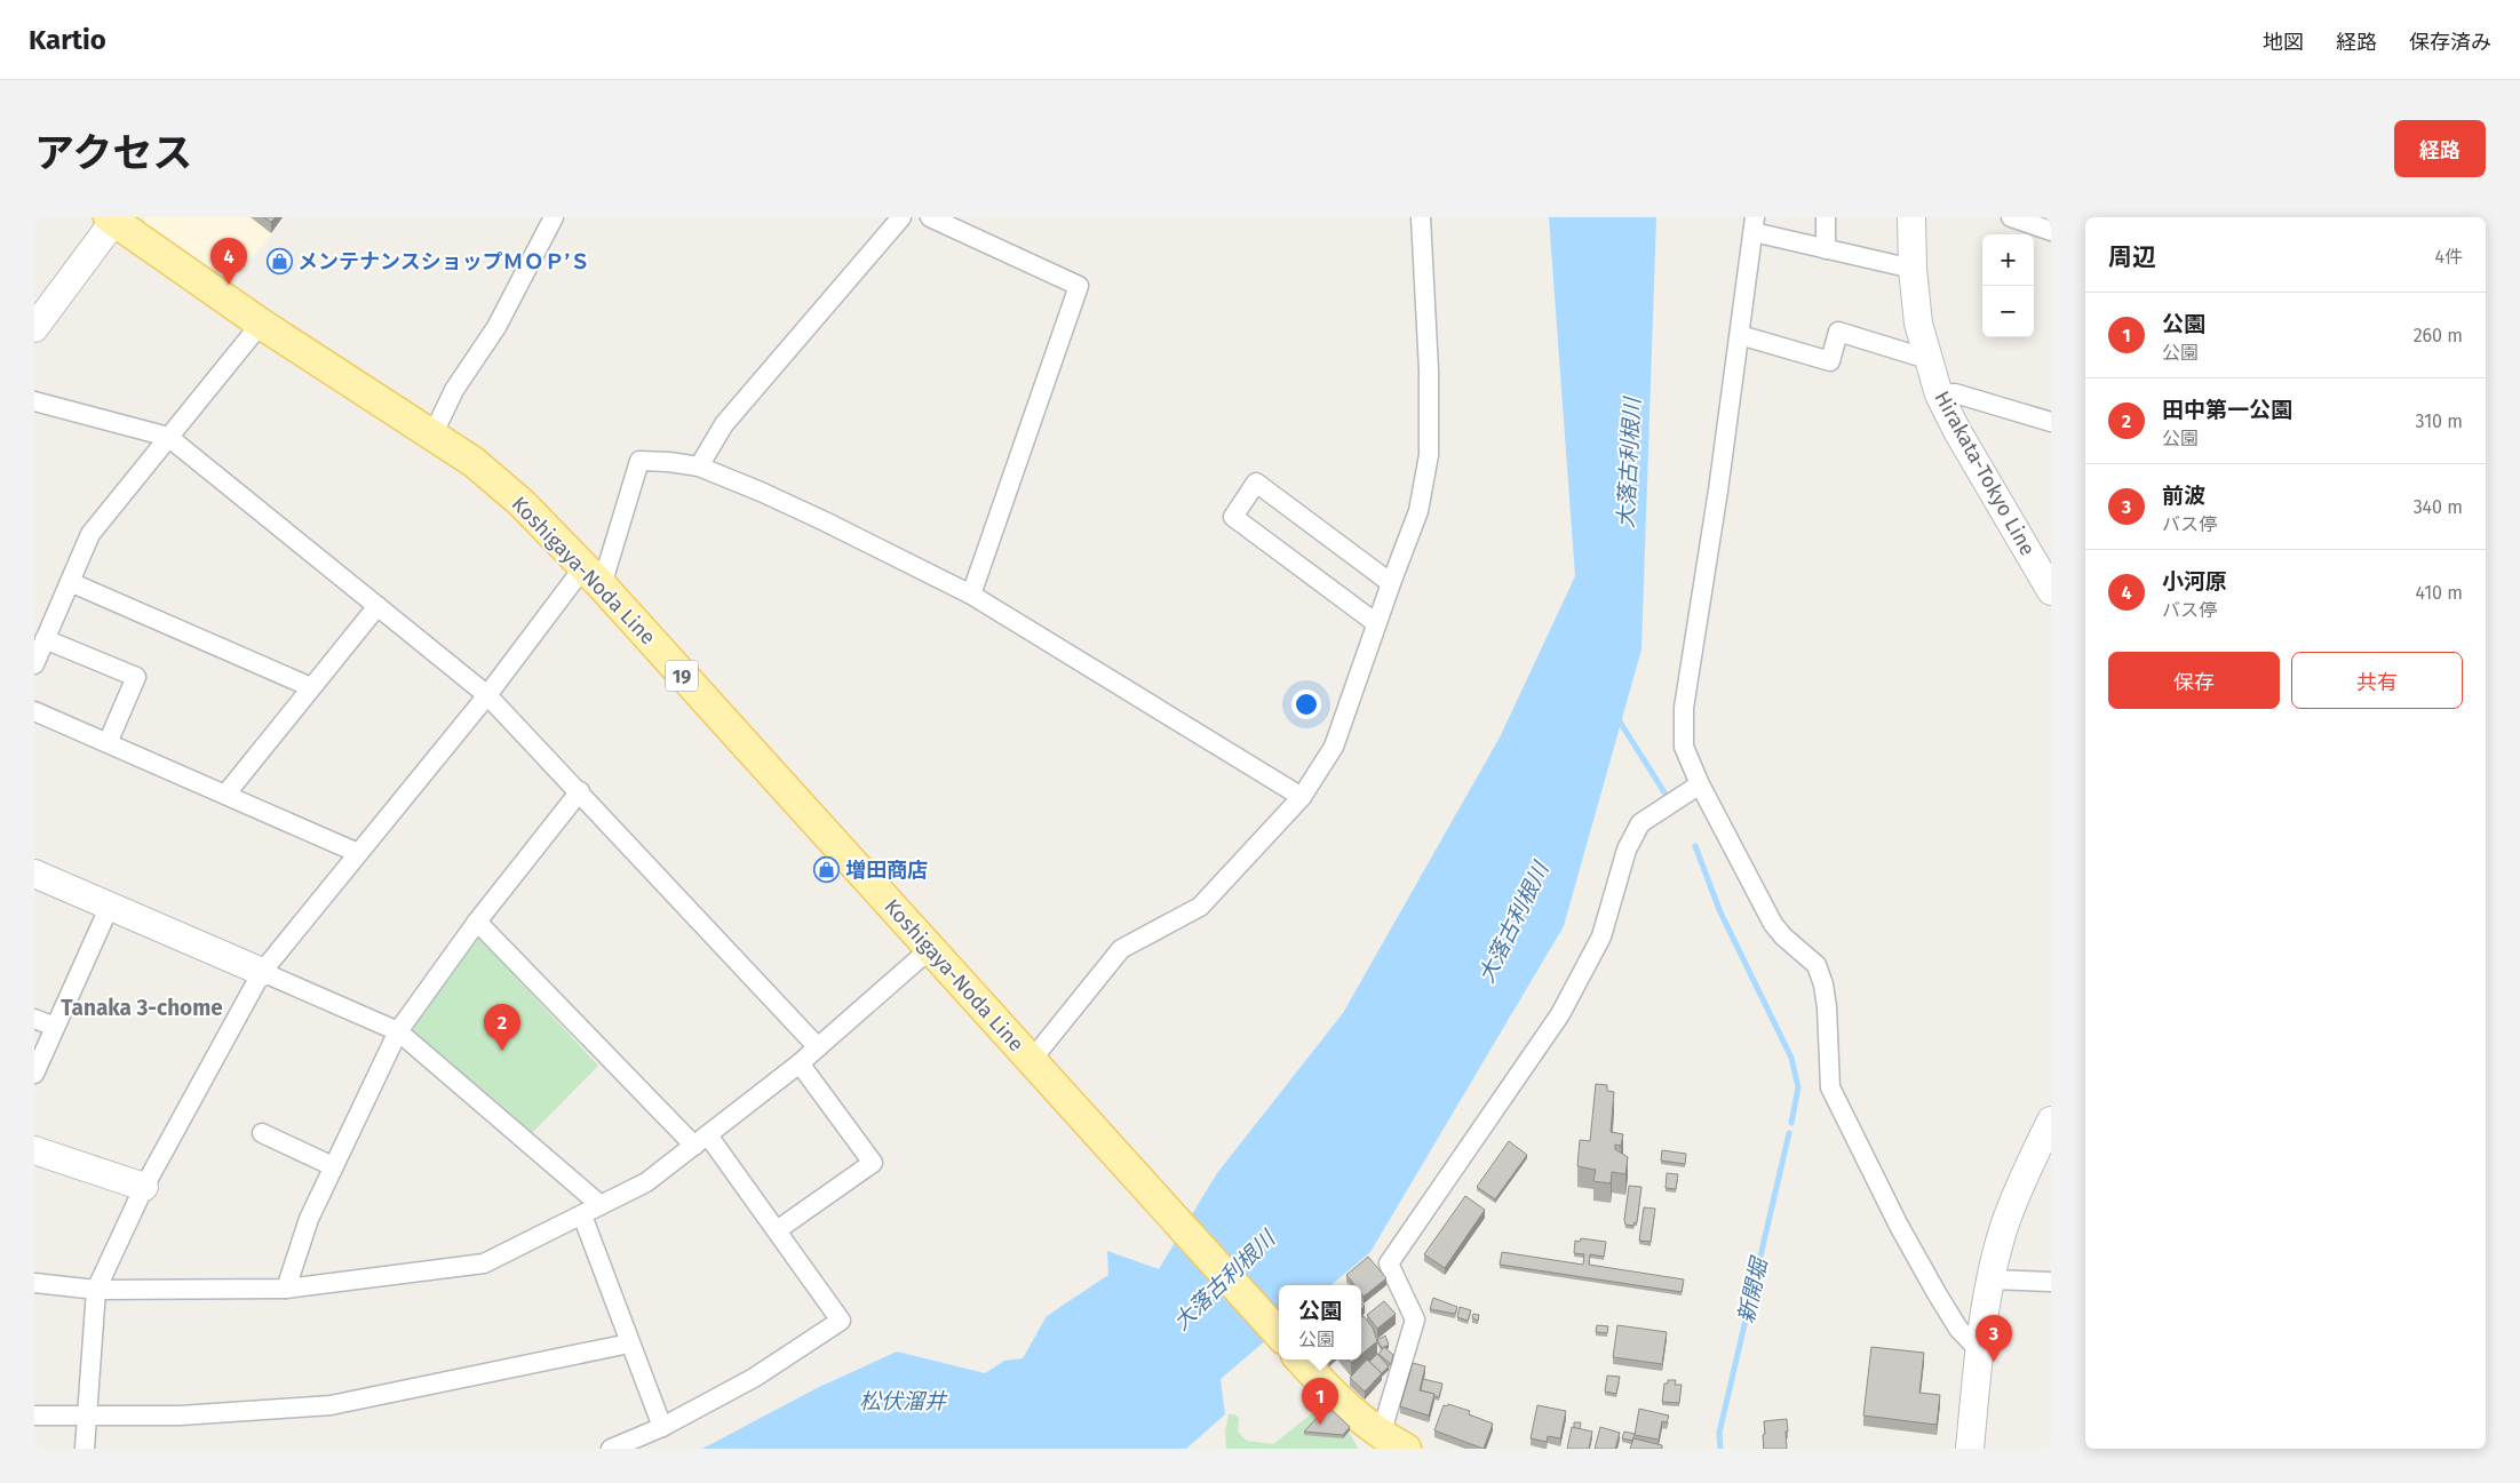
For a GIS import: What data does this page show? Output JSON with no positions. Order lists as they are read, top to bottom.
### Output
{
  "streets": {
    "main road": ["Hirakata-Tokyo Line", "Koshigaya-Noda Line", "19"]
  },
  "districts": ["Tanaka 3-chome"],
  "water": ["大落古利根川", "新開堀", "松伏溜井"],
  "places": {
    "shop": ["メンテナンスショップＭＯＰ’Ｓ", "増田商店"]
  },
  "page": {
    "header": "Kartio",
    "nav": ["地図", "経路", "保存済み"],
    "title": "アクセス",
    "buttons": [
      "経路",
      ["保存", "共有"]
    ],
    "heading": ["周辺", "4件"],
    "map_buttons": ["+", "−"],
    "pins": [
      "4",
      "2",
      "3",
      "1"
    ],
    "list": [
      {
        "mark": "1",
        "name": "公園",
        "note": "公園",
        "value": "260 m"
      },
      {
        "mark": "2",
        "name": "田中第一公園",
        "note": "公園",
        "value": "310 m"
      },
      {
        "mark": "3",
        "name": "前波",
        "note": "バス停",
        "value": "340 m"
      },
      {
        "mark": "4",
        "name": "小河原",
        "note": "バス停",
        "value": "410 m"
      }
    ],
    "popup": ["公園", "公園"]
  }
}
